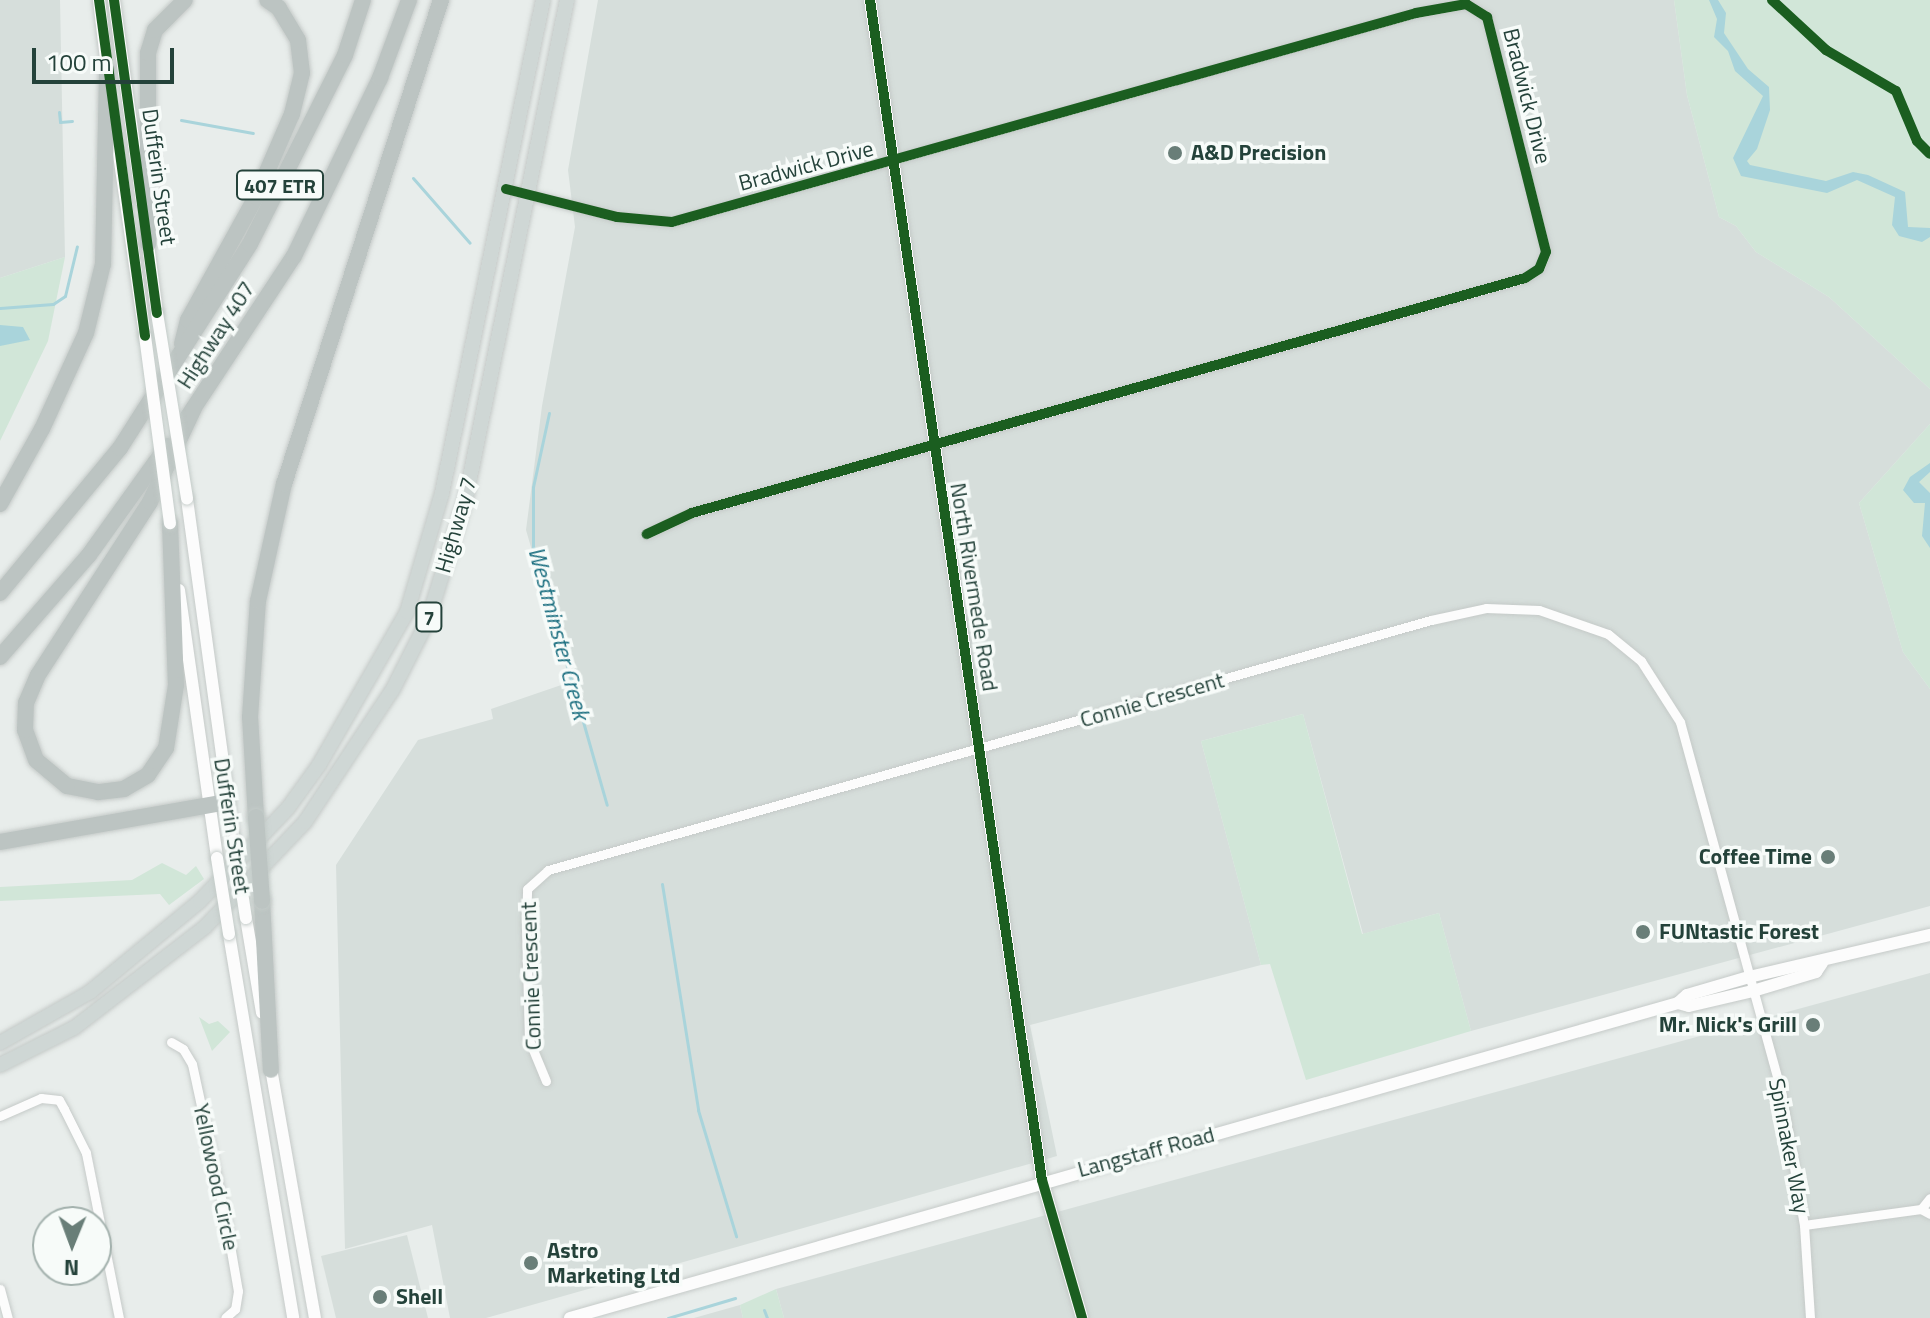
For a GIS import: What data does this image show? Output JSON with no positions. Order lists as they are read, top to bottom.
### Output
{
  "streets": {
    "highway": ["407 ETR", "Highway 407"],
    "main road": [
      "Dufferin Street",
      "Highway 7",
      "North Rivermede Road",
      "7",
      "Langstaff Road"
    ],
    "street": [
      "Bradwick Drive",
      "Connie Crescent",
      "Spinnaker Way",
      "Yellowood Circle"
    ]
  },
  "crossings": [
    ["Bradwick Drive", "Highway 7"],
    ["Bradwick Drive", "North Rivermede Road"],
    ["North Rivermede Road", "Connie Crescent"],
    ["North Rivermede Road", "Langstaff Road"],
    ["Connie Crescent", "Spinnaker Way"],
    ["Connie Crescent", "Langstaff Road"],
    ["Spinnaker Way", "Langstaff Road"]
  ],
  "water": ["Westminster Creek"],
  "places": [
    "A&D Precision",
    "Coffee Time",
    "FUNtastic Forest",
    "Mr. Nick's Grill",
    "Astro Marketing Ltd",
    "Shell"
  ],
  "scale_bar": "100 m",
  "north": "bottom"
}
